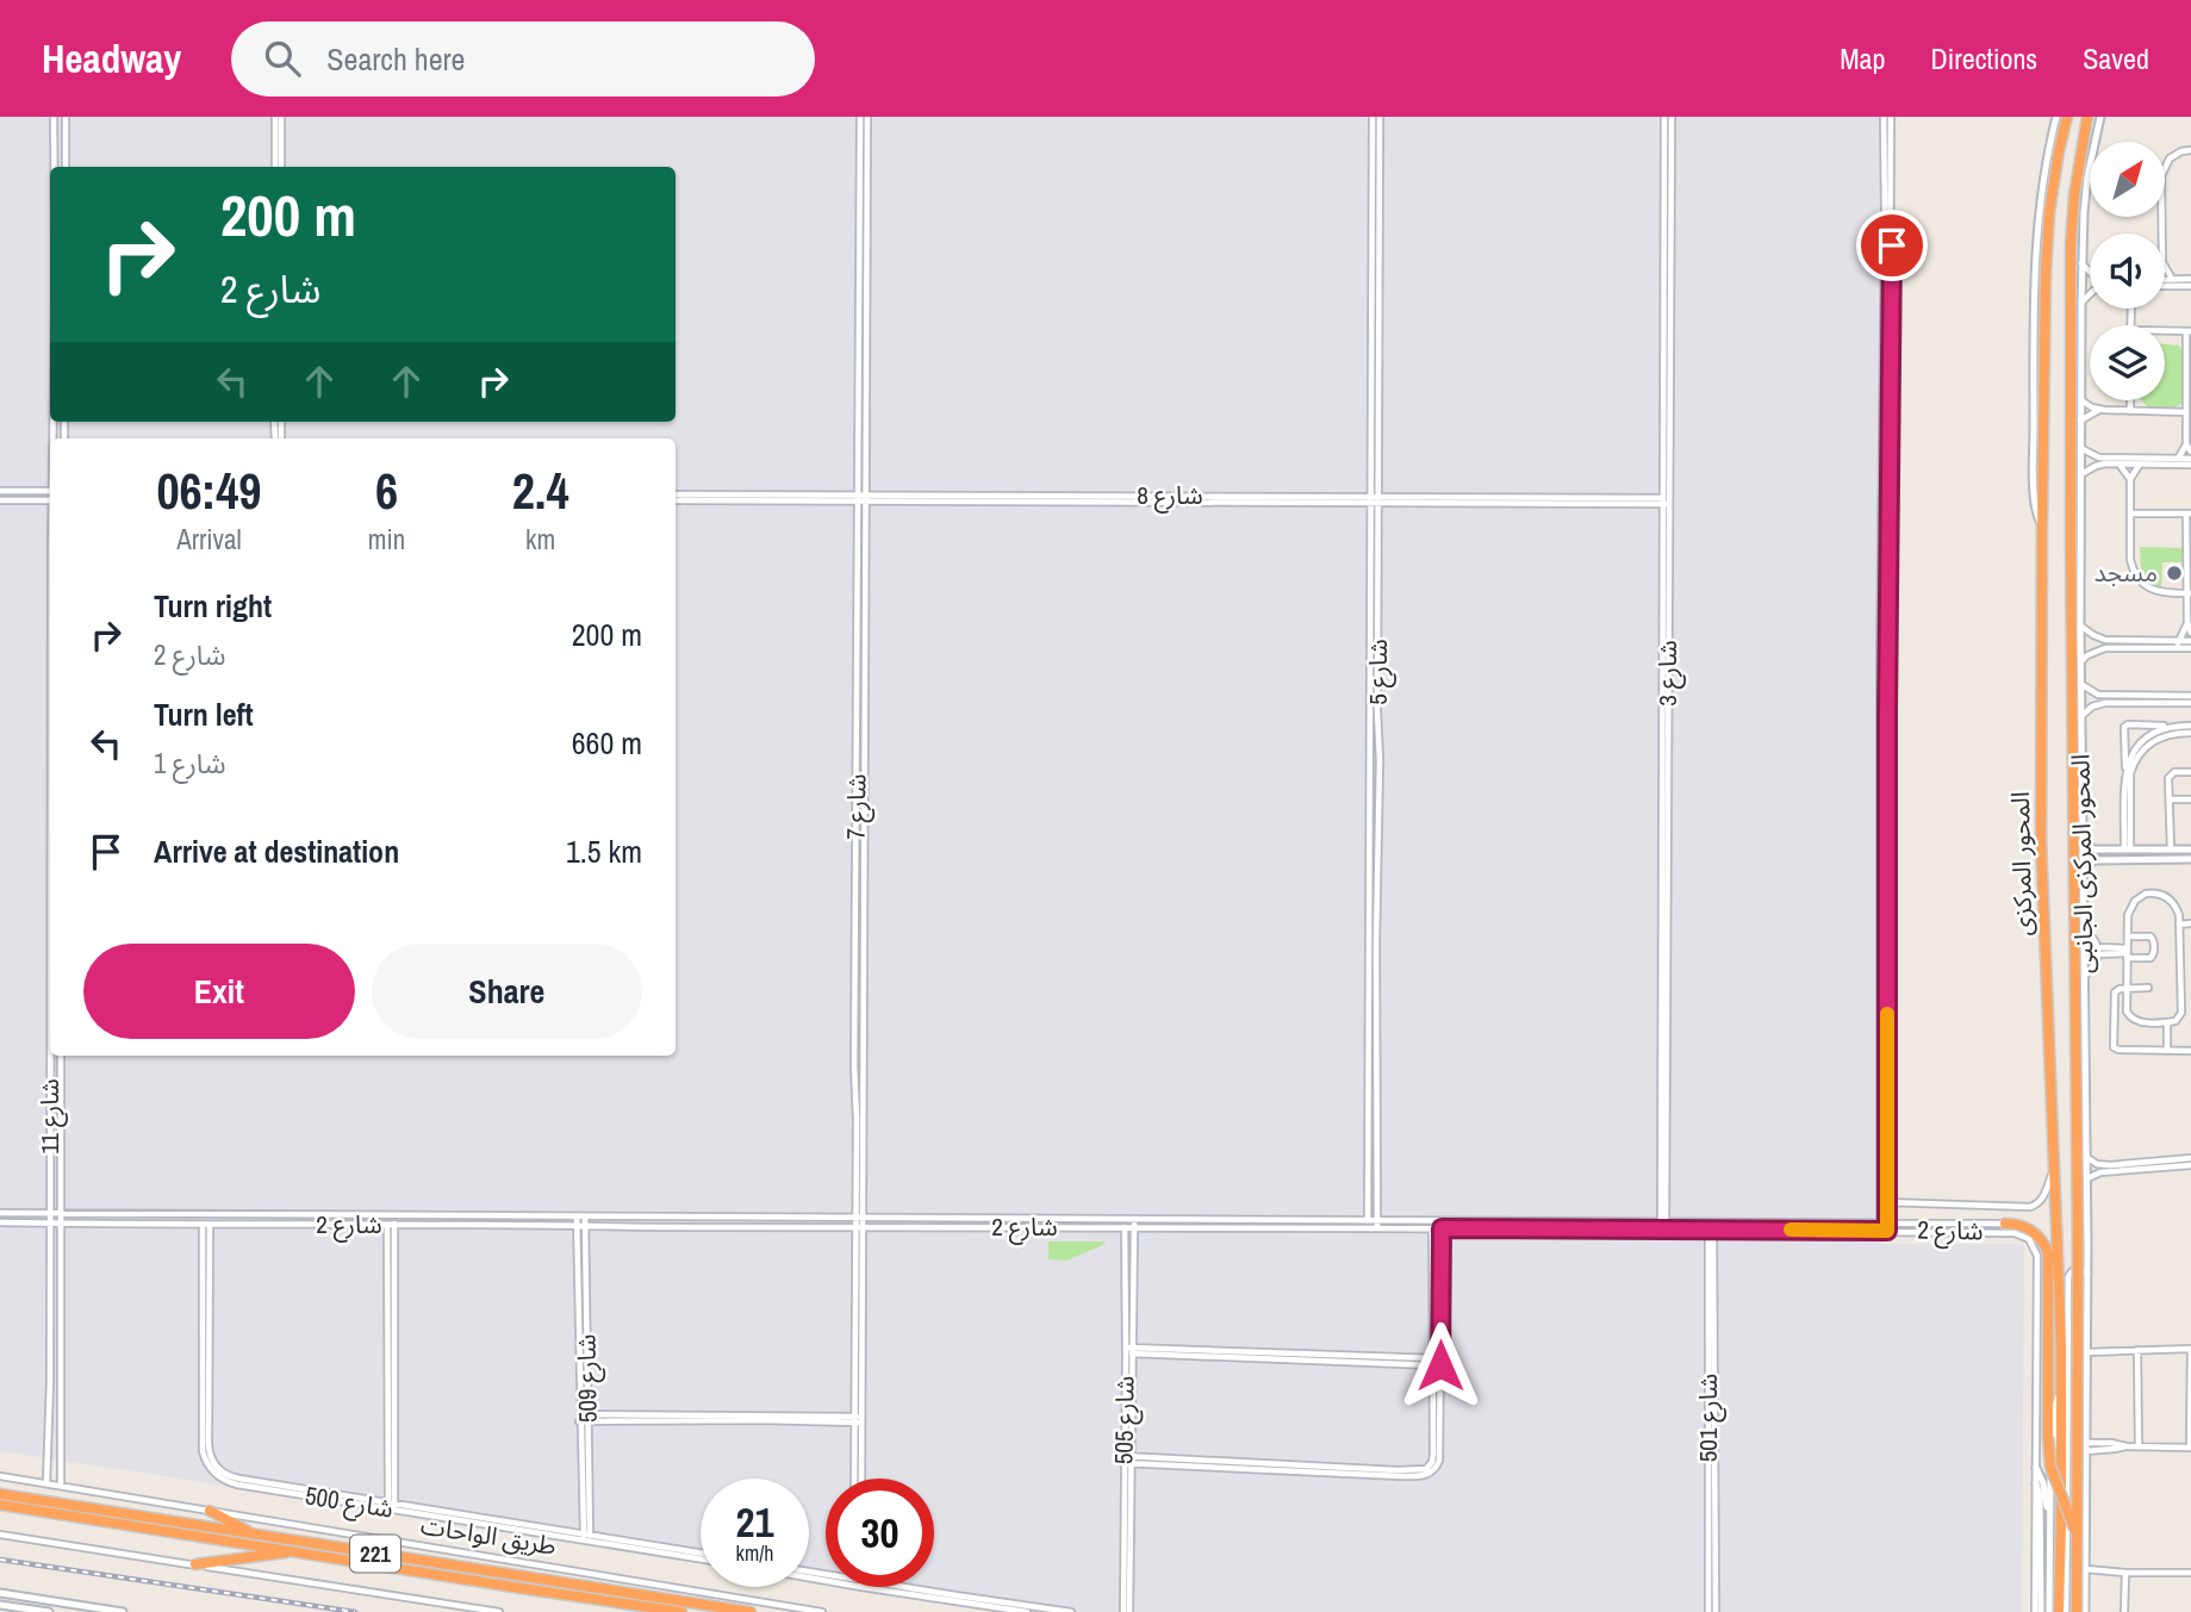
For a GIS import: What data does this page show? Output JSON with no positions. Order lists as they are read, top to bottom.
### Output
{
  "streets": {
    "highway": ["المحور المركزى", "طريق الواحات", "221"],
    "main road": ["المحور المركزى الجانبى"],
    "street": [
      "شارع 8",
      "شارع 5",
      "شارع 3",
      "شارع 7",
      "شارع 11",
      "شارع 2",
      "شارع 509",
      "شارع 501",
      "شارع 505",
      "شارع 500"
    ]
  },
  "crossings": [
    ["شارع 8", "شارع 5"],
    ["شارع 8", "شارع 3"],
    ["شارع 8", "شارع 7"],
    ["شارع 5", "شارع 2"],
    ["شارع 3", "شارع 2"],
    ["شارع 7", "شارع 2"],
    ["المحور المركزى", "المحور المركزى الجانبى"],
    ["شارع 11", "شارع 2"],
    ["شارع 11", "طريق الواحات"],
    ["شارع 2", "شارع 509"],
    ["شارع 2", "شارع 501"],
    ["شارع 2", "شارع 505"],
    ["شارع 2", "شارع 500"],
    ["شارع 509", "شارع 500"]
  ],
  "places": ["مسجد"],
  "north": "top right",
  "page": {
    "header": "Headway",
    "search": "Search here",
    "nav": ["Map", "Directions", "Saved"],
    "turn": ["200 m", "شارع 2"],
    "eta": [
      "06:49",
      "Arrival",
      "6",
      "min",
      "2.4",
      "km"
    ],
    "list": [
      {
        "name": "Turn right",
        "note": "شارع 2",
        "value": "200 m"
      },
      {
        "name": "Turn left",
        "note": "شارع 1",
        "value": "660 m"
      },
      {
        "name": "Arrive at destination",
        "value": "1.5 km"
      }
    ],
    "buttons": ["Exit", "Share"],
    "speed": "21 km/h",
    "limit": "30"
  }
}
